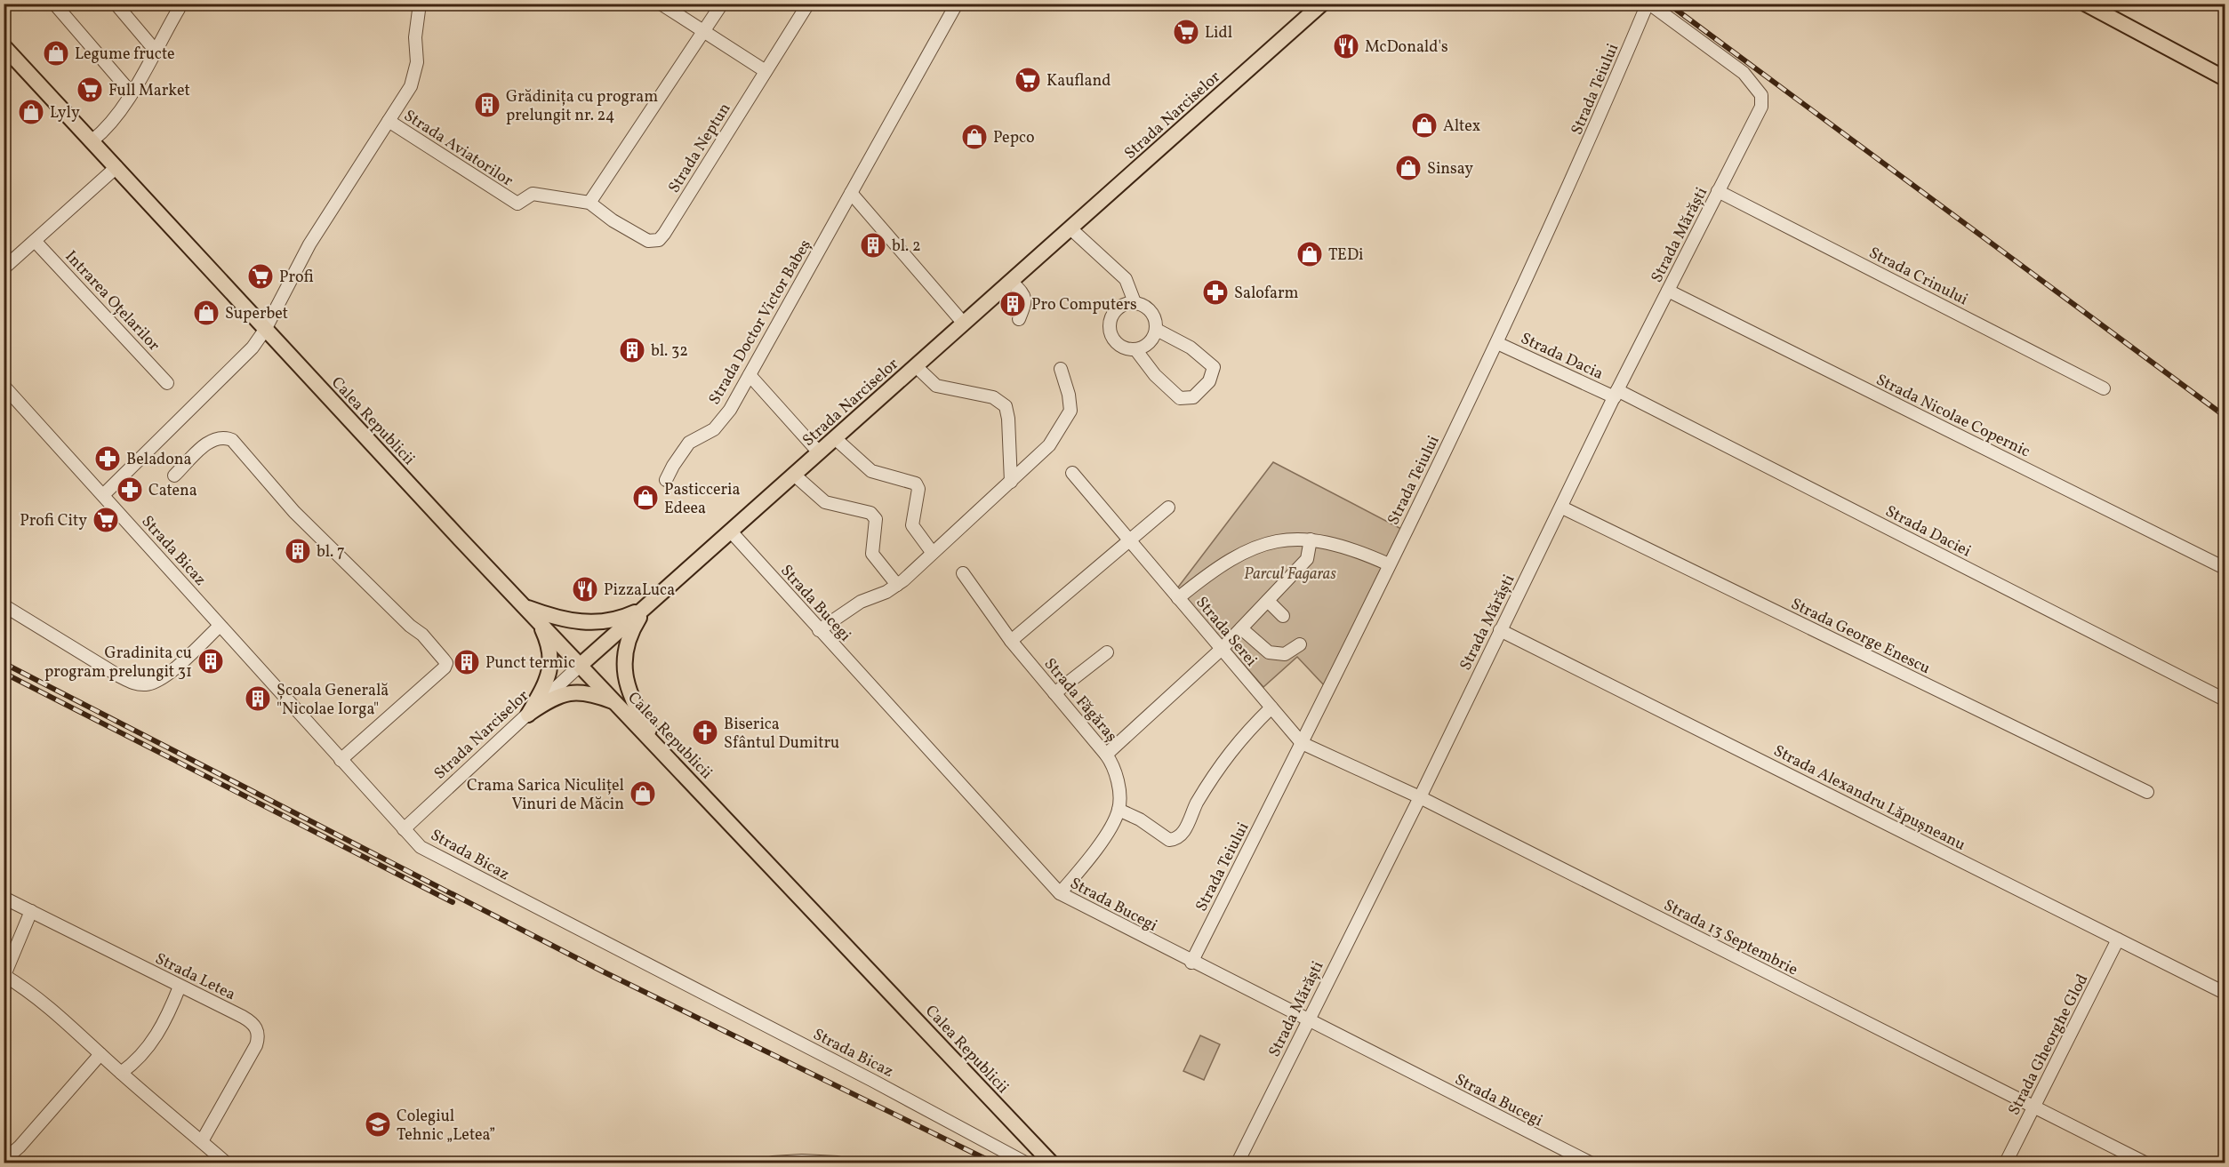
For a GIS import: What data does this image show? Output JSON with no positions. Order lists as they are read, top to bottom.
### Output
{
  "streets": {
    "main road": ["Strada Narciselor", "Calea Republicii"],
    "street": [
      "Strada Teiului",
      "Strada Aviatorilor",
      "Strada Neptun",
      "Strada Mărăști",
      "Strada Crinului",
      "Intrarea Oțelarilor",
      "Strada Doctor Victor Babeș",
      "Strada Dacia",
      "Strada Nicolae Copernic",
      "Strada Daciei",
      "Strada Bicaz",
      "Strada Bucegi",
      "Strada Serei",
      "Strada George Enescu",
      "Strada Făgăraș",
      "Strada Alexandru Lăpușneanu",
      "Strada 13 Septembrie",
      "Strada Letea",
      "Strada Gheorghe Glod"
    ]
  },
  "crossings": [
    ["Strada Teiului", "Strada Mărăști"],
    ["Strada Teiului", "Strada Dacia"],
    ["Strada Teiului", "Strada Bucegi"],
    ["Strada Teiului", "Strada Serei"],
    ["Strada Teiului", "Strada 13 Septembrie"],
    ["Strada Narciselor", "Calea Republicii"],
    ["Strada Narciselor", "Strada Bicaz"],
    ["Strada Narciselor", "Strada Bucegi"],
    ["Strada Aviatorilor", "Strada Neptun"],
    ["Strada Aviatorilor", "Calea Republicii"],
    ["Strada Mărăști", "Strada Crinului"],
    ["Strada Mărăști", "Strada Dacia"],
    ["Strada Mărăști", "Strada Nicolae Copernic"],
    ["Strada Mărăști", "Strada Daciei"],
    ["Strada Mărăști", "Strada Bucegi"],
    ["Strada Mărăști", "Strada George Enescu"],
    ["Strada Mărăști", "Strada Alexandru Lăpușneanu"],
    ["Strada Mărăști", "Strada 13 Septembrie"],
    ["Strada Dacia", "Strada Daciei"],
    ["Strada Serei", "Strada 13 Septembrie"],
    ["Strada Alexandru Lăpușneanu", "Strada Gheorghe Glod"],
    ["Strada 13 Septembrie", "Strada Gheorghe Glod"]
  ],
  "parks": ["Parcul Fagaras"],
  "places": {
    "supermarket": [
      "Lidl",
      "Kaufland",
      "Full Market",
      "Profi",
      "Profi City"
    ],
    "restaurant": ["McDonald's", "PizzaLuca"],
    "shop": [
      "Legume fructe",
      "Lyly",
      "Altex",
      "Pepco",
      "Sinsay",
      "TEDi",
      "Superbet",
      "Pasticceria Edeea",
      "Crama Sarica Niculițel Vinuri de Măcin"
    ],
    "building": [
      "Grădinița cu program prelungit nr. 24",
      "bl. 2",
      "Pro Computers",
      "bl. 32",
      "bl. 7",
      "Gradinita cu program prelungit 31",
      "Punct termic",
      "Școala Generală \"Nicolae Iorga\""
    ],
    "pharmacy": ["Salofarm", "Beladona", "Catena"],
    "church": ["Biserica Sfântul Dumitru"],
    "school or university": ["Colegiul Tehnic „Letea”"]
  }
}
